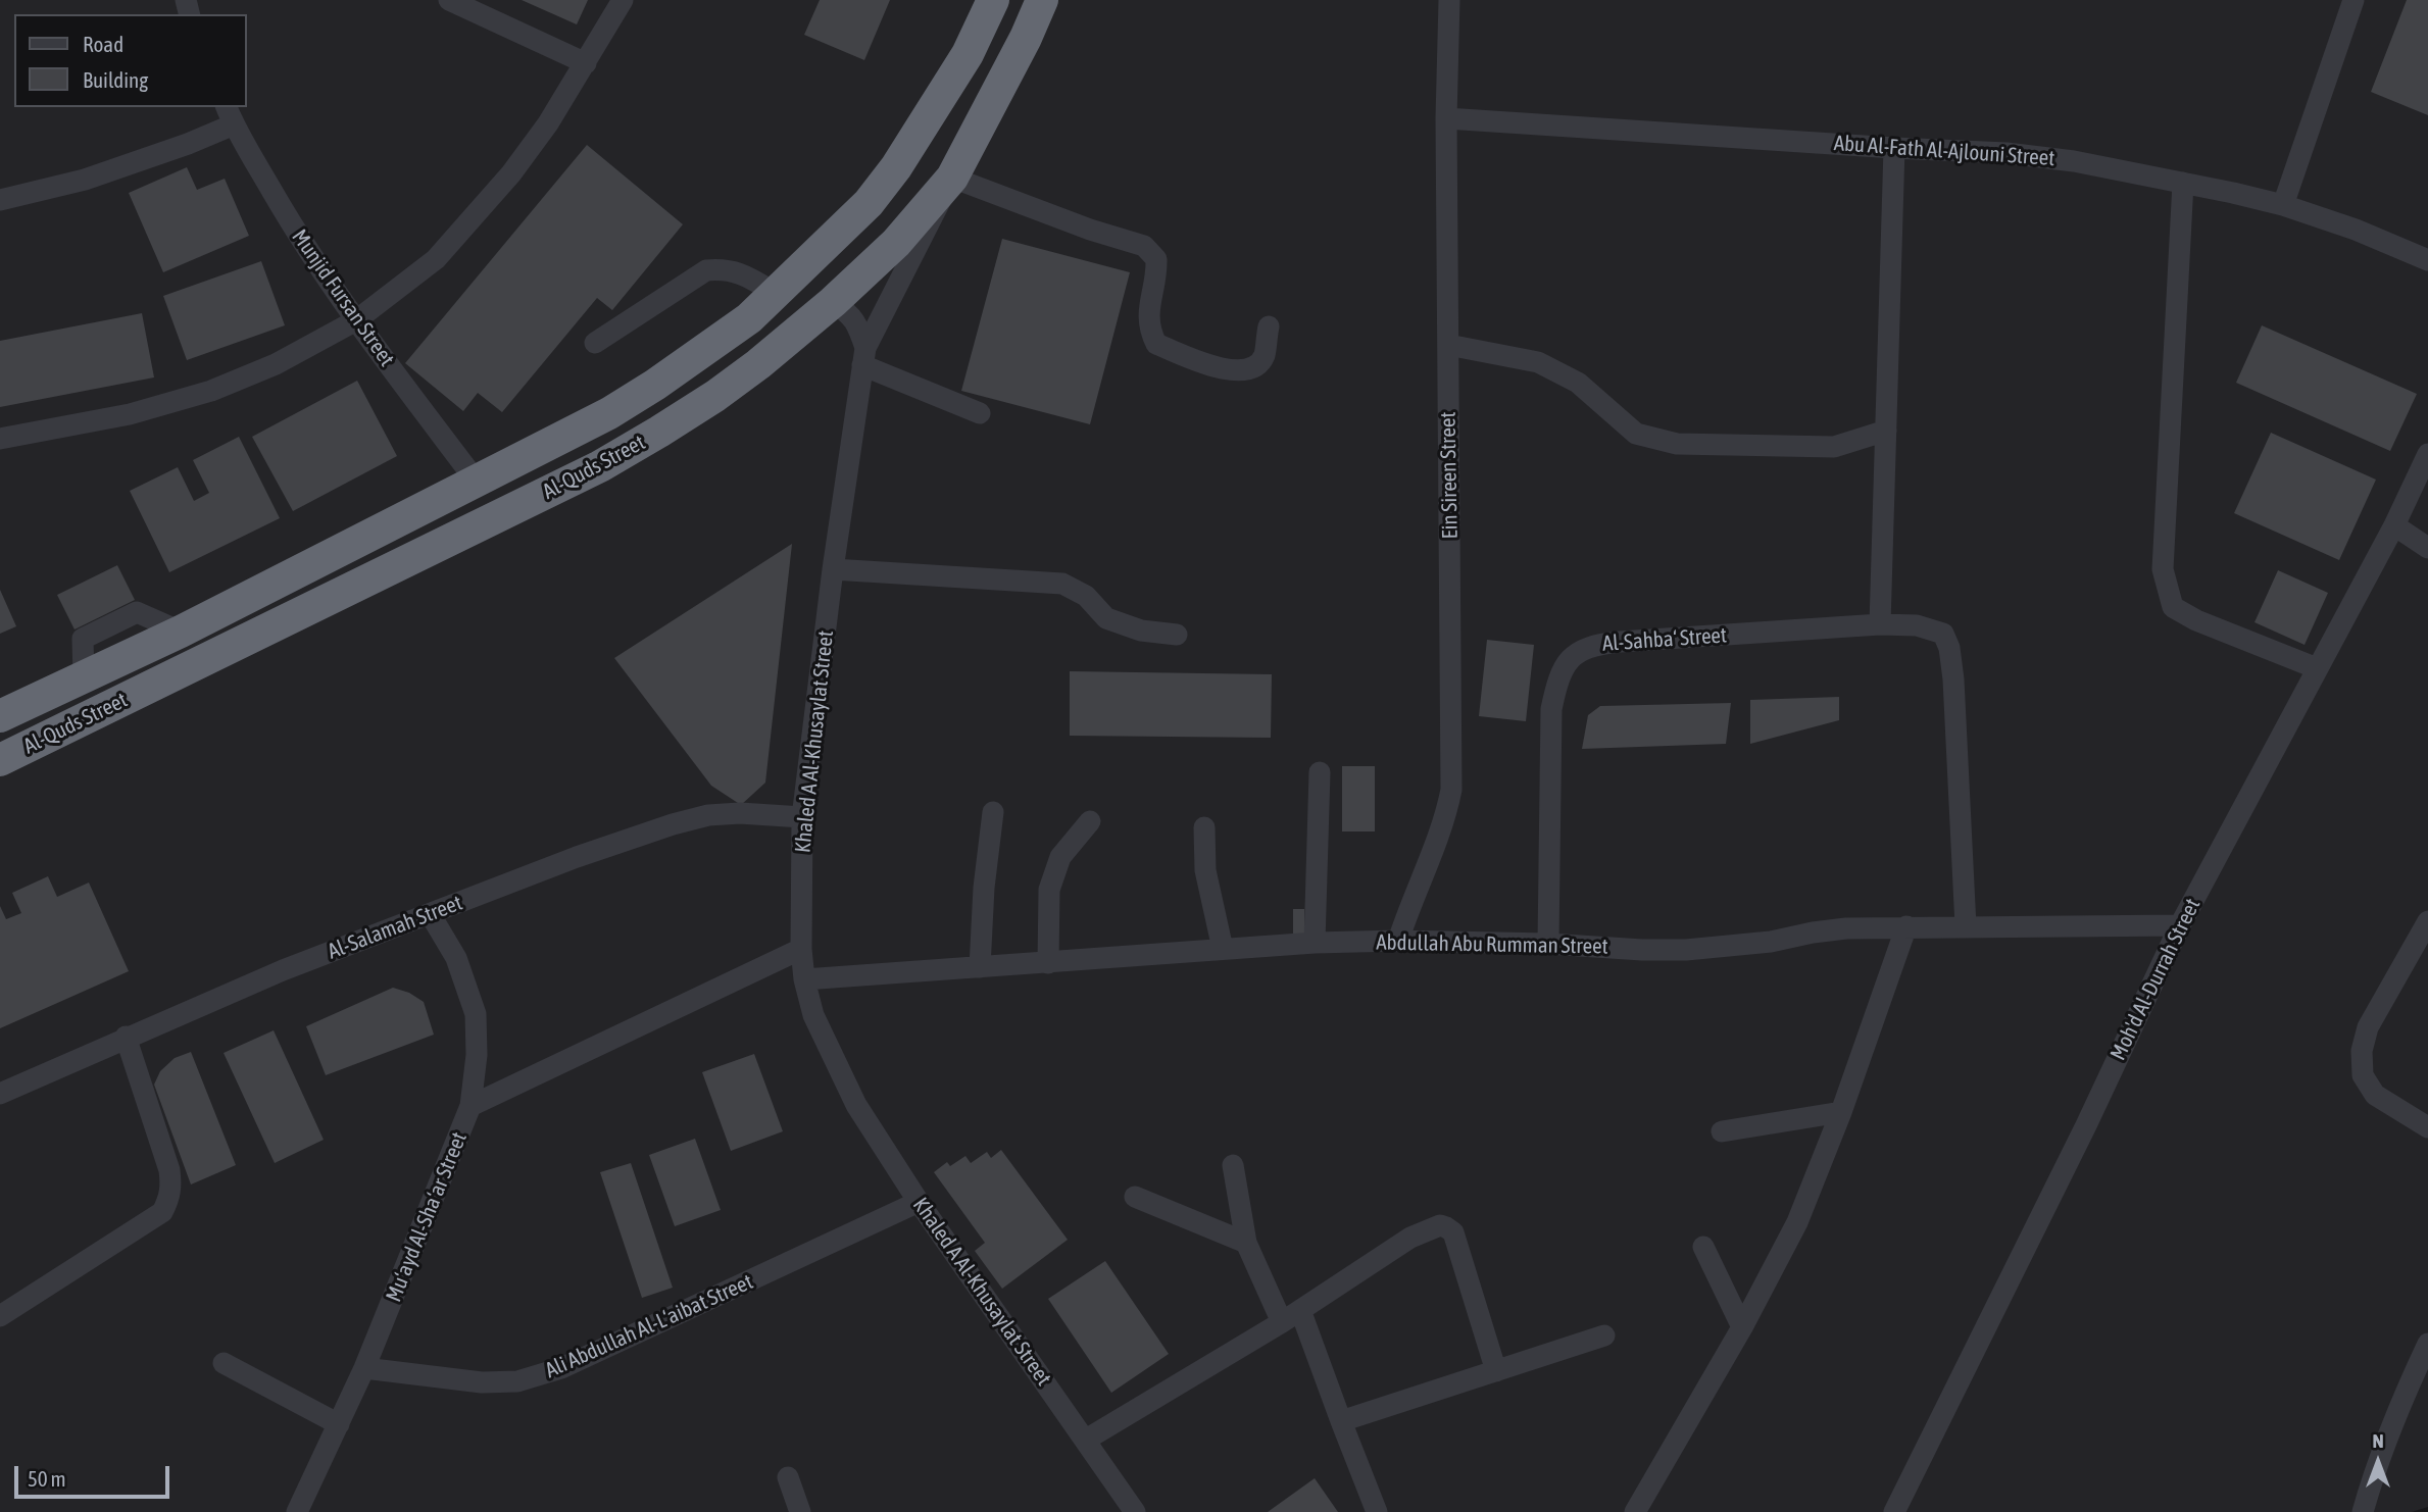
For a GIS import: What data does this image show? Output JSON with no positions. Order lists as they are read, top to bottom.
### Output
{
  "streets": {
    "highway": ["Al-Quds Street"],
    "street": [
      "Abu Al-Fath Al-Ajlouni Street",
      "Munjid Fursan Street",
      "Ein Sireen Street",
      "Al-Sahba‘ Street",
      "Khaled A Al-Khusaylat Street",
      "Al-Salamah Street",
      "Abdullah Abu Rumman Street",
      "Moh'd Al-Durrah Street",
      "Mu‘ayd Al-Sha‘ar Street",
      "Ali Abdullah Al-L‘aibat Street"
    ]
  },
  "crossings": [
    ["Abu Al-Fath Al-Ajlouni Street", "Ein Sireen Street"],
    ["Munjid Fursan Street", "Al-Quds Street"],
    ["Al-Quds Street", "Khaled A Al-Khusaylat Street"],
    ["Ein Sireen Street", "Abdullah Abu Rumman Street"],
    ["Al-Sahba‘ Street", "Abdullah Abu Rumman Street"],
    ["Khaled A Al-Khusaylat Street", "Al-Salamah Street"],
    ["Khaled A Al-Khusaylat Street", "Abdullah Abu Rumman Street"],
    ["Khaled A Al-Khusaylat Street", "Ali Abdullah Al-L‘aibat Street"],
    ["Al-Salamah Street", "Mu‘ayd Al-Sha‘ar Street"],
    ["Abdullah Abu Rumman Street", "Moh'd Al-Durrah Street"],
    ["Mu‘ayd Al-Sha‘ar Street", "Ali Abdullah Al-L‘aibat Street"]
  ],
  "legend": ["Road", "Building"],
  "scale_bar": "50 m",
  "north": "top"
}
